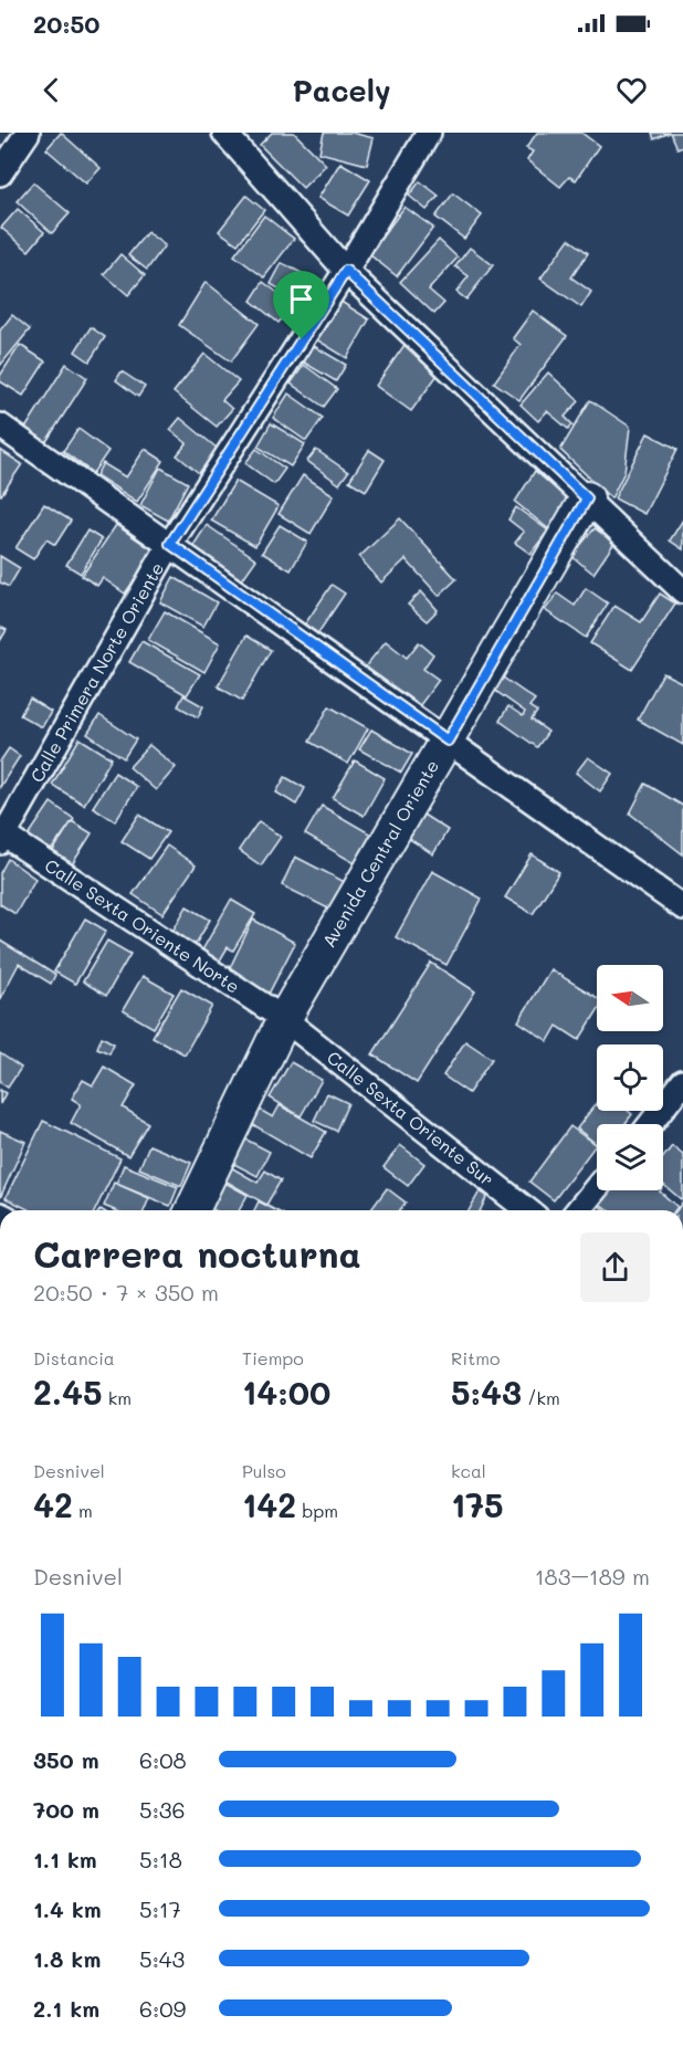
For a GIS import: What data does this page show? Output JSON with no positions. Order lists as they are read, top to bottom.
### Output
{
  "streets": {
    "street": [
      "Calle Primera Norte Oriente",
      "Avenida Central Oriente",
      "Calle Sexta Oriente Norte",
      "Calle Sexta Oriente Sur"
    ]
  },
  "crossings": [
    ["Calle Primera Norte Oriente", "Calle Sexta Oriente Norte"],
    ["Avenida Central Oriente", "Calle Sexta Oriente Norte"],
    ["Avenida Central Oriente", "Calle Sexta Oriente Sur"],
    ["Calle Sexta Oriente Norte", "Calle Sexta Oriente Sur"]
  ],
  "north": "left",
  "page": {
    "status": "20:50",
    "header": "Pacely",
    "heading": ["Carrera nocturna", "20:50 · 7 × 350 m"],
    "stats": [
      ["Distancia", "2.45 km"],
      ["Tiempo", "14:00"],
      ["Ritmo", "5:43 /km"],
      ["Desnivel", "42 m"],
      ["Pulso", "142 bpm"],
      ["kcal", "175"]
    ],
    "chart": ["Desnivel", "183–189 m"],
    "list": [
      {
        "name": "350 m",
        "note": "6:08"
      },
      {
        "name": "700 m",
        "note": "5:36"
      },
      {
        "name": "1.1 km",
        "note": "5:18"
      },
      {
        "name": "1.4 km",
        "note": "5:17"
      },
      {
        "name": "1.8 km",
        "note": "5:43"
      },
      {
        "name": "2.1 km",
        "note": "6:09"
      }
    ]
  }
}
